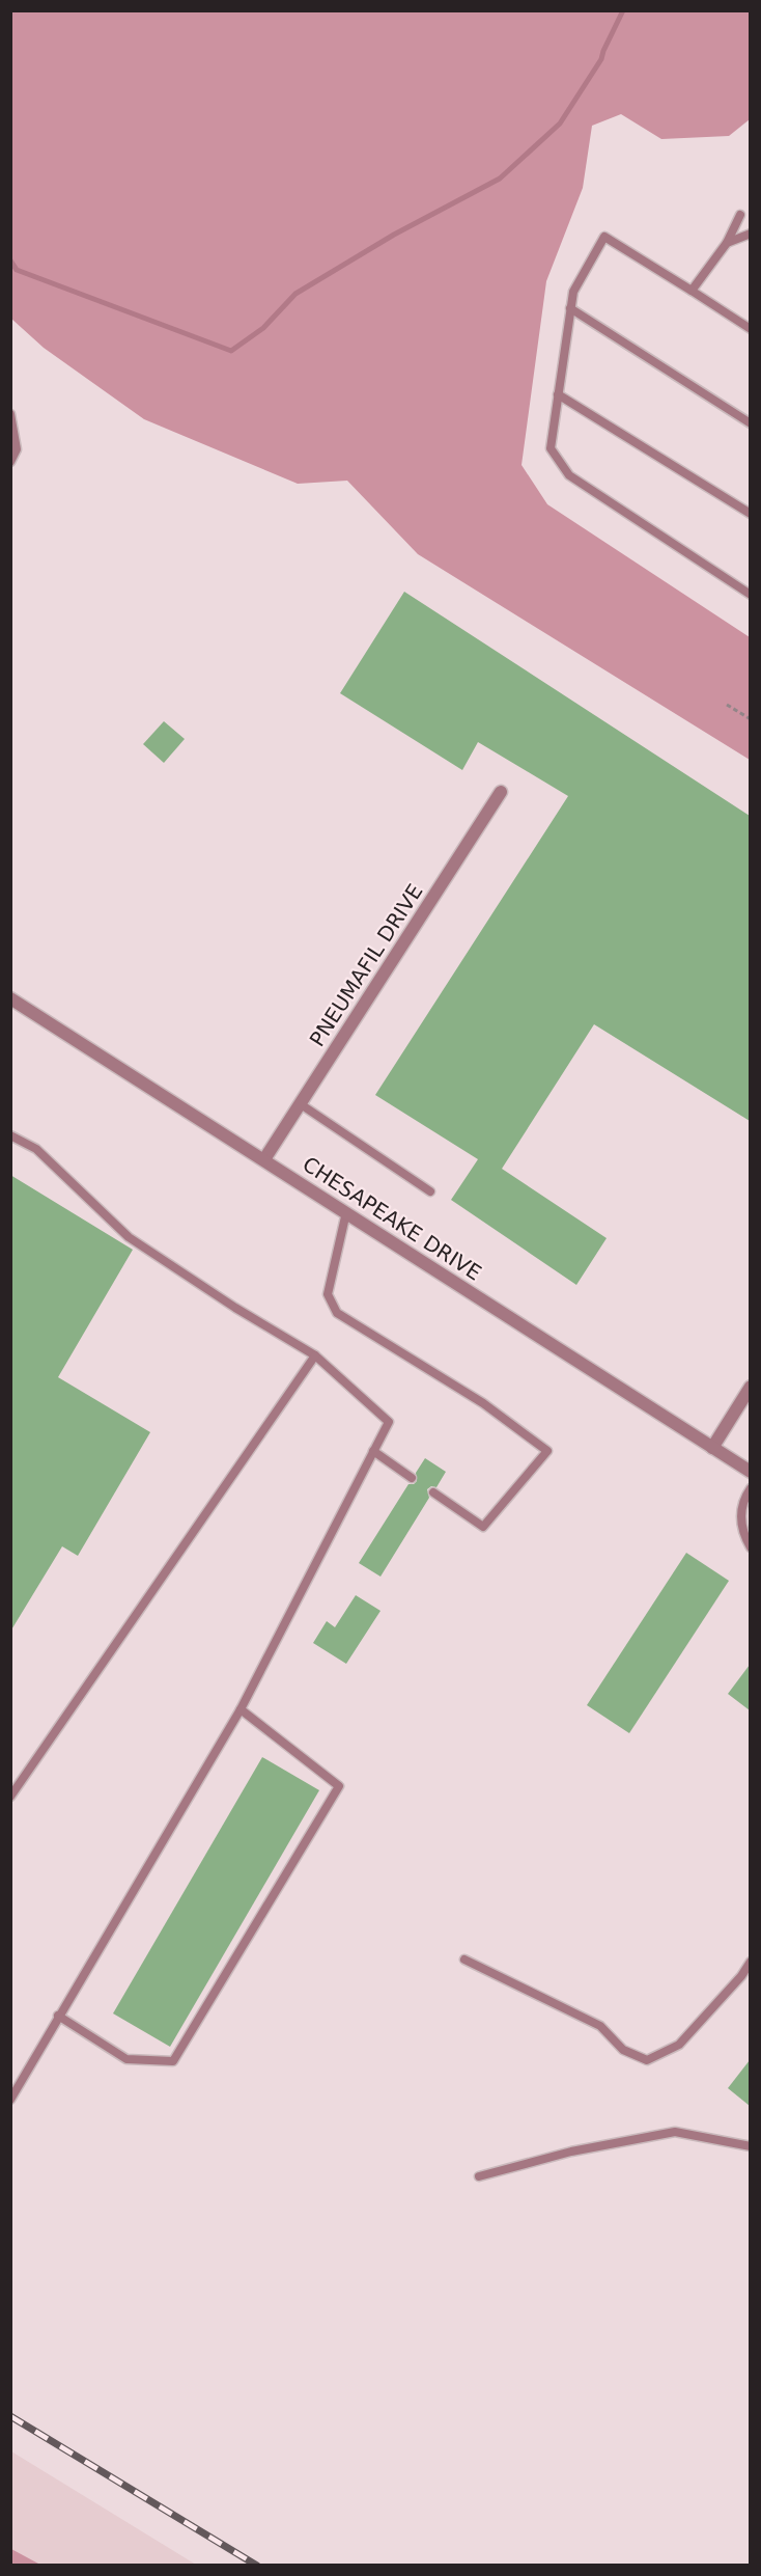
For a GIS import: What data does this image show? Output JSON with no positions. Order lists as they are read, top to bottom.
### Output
{
  "streets": {
    "street": ["PNEUMAFIL DRIVE", "CHESAPEAKE DRIVE"]
  },
  "crossings": [
    ["PNEUMAFIL DRIVE", "CHESAPEAKE DRIVE"]
  ]
}
